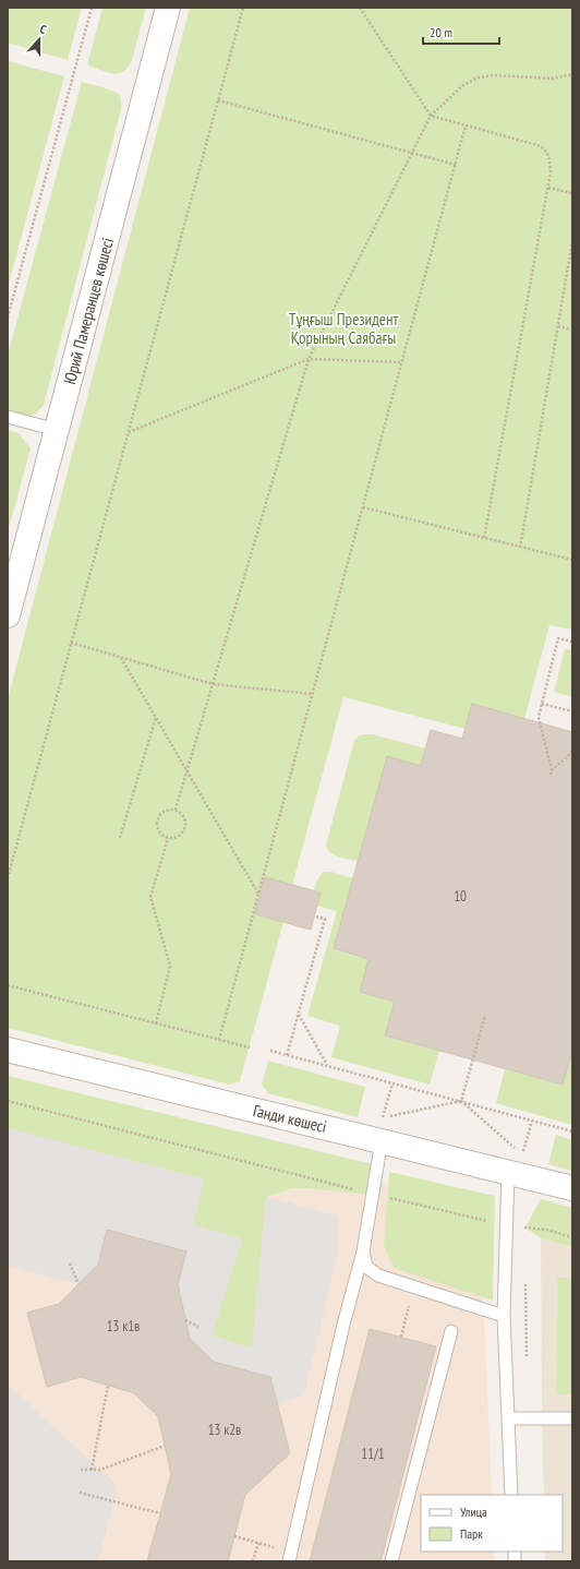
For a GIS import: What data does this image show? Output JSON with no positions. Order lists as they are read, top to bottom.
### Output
{
  "streets": {
    "street": ["Юрий Памеранцев көшесі", "Ганди көшесі"]
  },
  "parks": ["Тұңғыш Президент Қорының Саябағы"],
  "house_numbers": [
    "10",
    "13 к1в",
    "13 к2в",
    "11/1"
  ],
  "legend": ["Улица", "Парк"],
  "scale_bar": "20 m",
  "north": "top"
}
